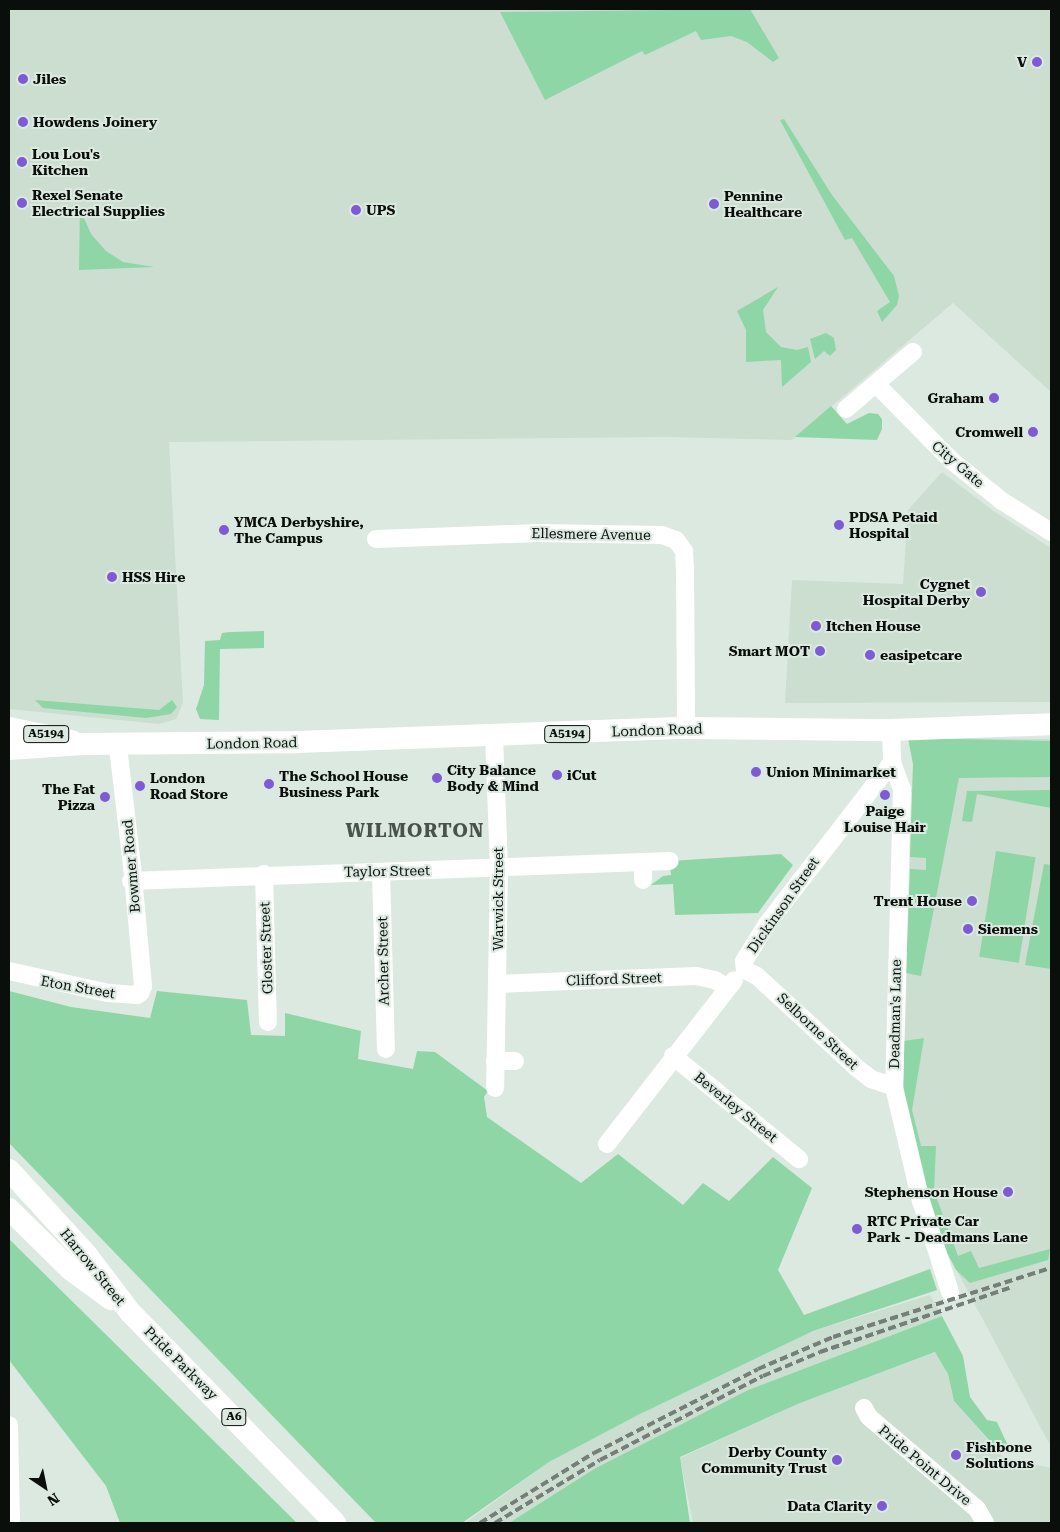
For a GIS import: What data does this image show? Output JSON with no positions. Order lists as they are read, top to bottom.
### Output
{
  "streets": {
    "main road": [
      "London Road",
      "A5194",
      "Harrow Street",
      "Pride Parkway",
      "A6"
    ],
    "street": [
      "City Gate",
      "Ellesmere Avenue",
      "Bowmer Road",
      "Taylor Street",
      "Warwick Street",
      "Dickinson Street",
      "Gloster Street",
      "Archer Street",
      "Clifford Street",
      "Eton Street",
      "Deadman's Lane",
      "Selborne Street",
      "Beverley Street",
      "Pride Point Drive"
    ]
  },
  "crossings": [
    ["Ellesmere Avenue", "London Road"],
    ["London Road", "Bowmer Road"],
    ["London Road", "Warwick Street"],
    ["London Road", "Deadman's Lane"],
    ["Bowmer Road", "Taylor Street"],
    ["Bowmer Road", "Eton Street"],
    ["Taylor Street", "Warwick Street"],
    ["Taylor Street", "Gloster Street"],
    ["Taylor Street", "Archer Street"],
    ["Warwick Street", "Clifford Street"],
    ["Dickinson Street", "Clifford Street"],
    ["Dickinson Street", "Deadman's Lane"],
    ["Dickinson Street", "Selborne Street"],
    ["Dickinson Street", "Beverley Street"],
    ["Deadman's Lane", "Selborne Street"],
    ["Harrow Street", "Pride Parkway"]
  ],
  "districts": ["WILMORTON"],
  "places": [
    "V",
    "Jiles",
    "Howdens Joinery",
    "Lou Lou's Kitchen",
    "Rexel Senate Electrical Supplies",
    "Pennine Healthcare",
    "UPS",
    "Graham",
    "Cromwell",
    "PDSA Petaid Hospital",
    "YMCA Derbyshire, The Campus",
    "HSS Hire",
    "Cygnet Hospital Derby",
    "Itchen House",
    "Smart MOT",
    "easipetcare",
    "Union Minimarket",
    "iCut",
    "City Balance Body & Mind",
    "The School House Business Park",
    "London Road Store",
    "Paige Louise Hair",
    "The Fat Pizza",
    "Trent House",
    "Siemens",
    "Stephenson House",
    "RTC Private Car Park - Deadmans Lane",
    "Fishbone Solutions",
    "Derby County Community Trust",
    "Data Clarity"
  ],
  "north": "bottom right"
}
